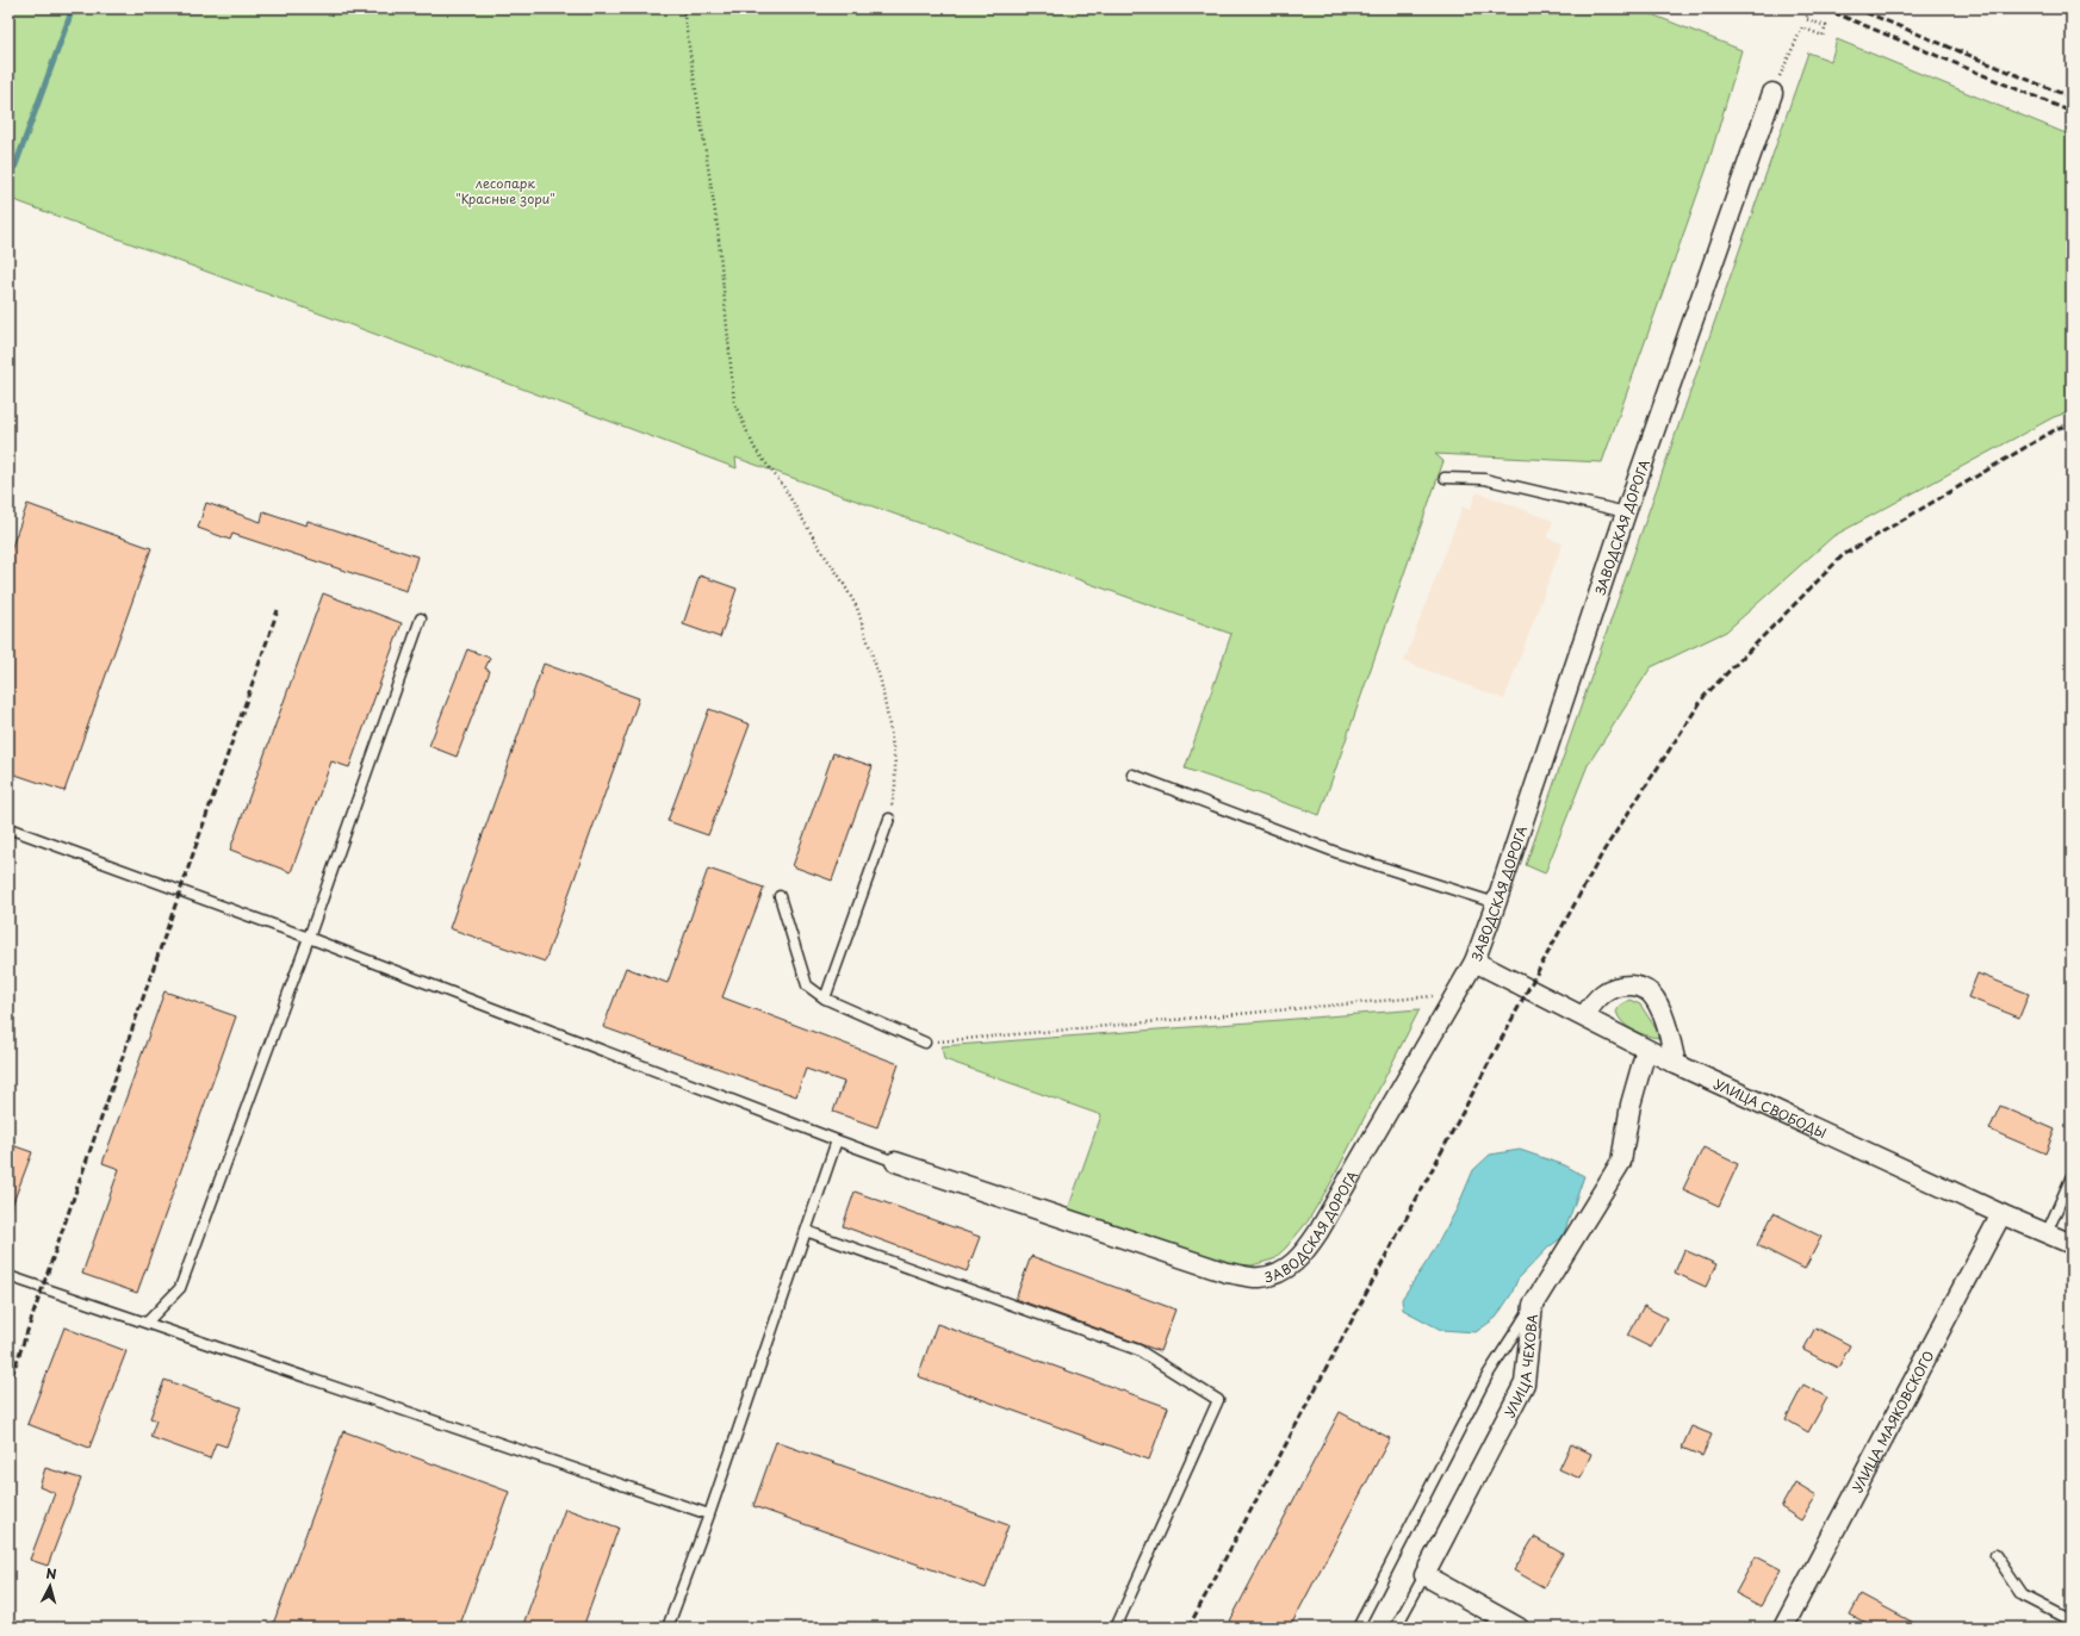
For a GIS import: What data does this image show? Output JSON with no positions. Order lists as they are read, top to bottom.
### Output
{
  "streets": {
    "street": [
      "ЗАВОДСКАЯ ДОРОГА",
      "УЛИЦА СВОБОДЫ",
      "УЛИЦА ЧЕХОВА",
      "УЛИЦА МАЯКОВСКОГО"
    ]
  },
  "crossings": [
    ["ЗАВОДСКАЯ ДОРОГА", "УЛИЦА СВОБОДЫ"],
    ["УЛИЦА СВОБОДЫ", "УЛИЦА ЧЕХОВА"],
    ["УЛИЦА СВОБОДЫ", "УЛИЦА МАЯКОВСКОГО"]
  ],
  "parks": ["лесопарк \"Красные зори\""],
  "north": "top"
}
